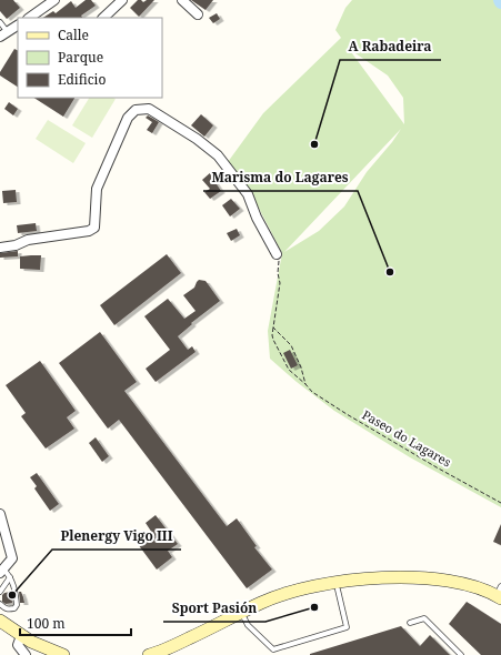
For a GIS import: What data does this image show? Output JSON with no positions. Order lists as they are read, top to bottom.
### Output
{
  "streets": {
    "path": ["Paseo do Lagares"]
  },
  "places": [
    "A Rabadeira",
    "Marisma do Lagares",
    "Plenergy Vigo III",
    "Sport Pasión"
  ],
  "legend": ["Calle", "Parque", "Edificio"],
  "scale_bar": "100 m"
}
